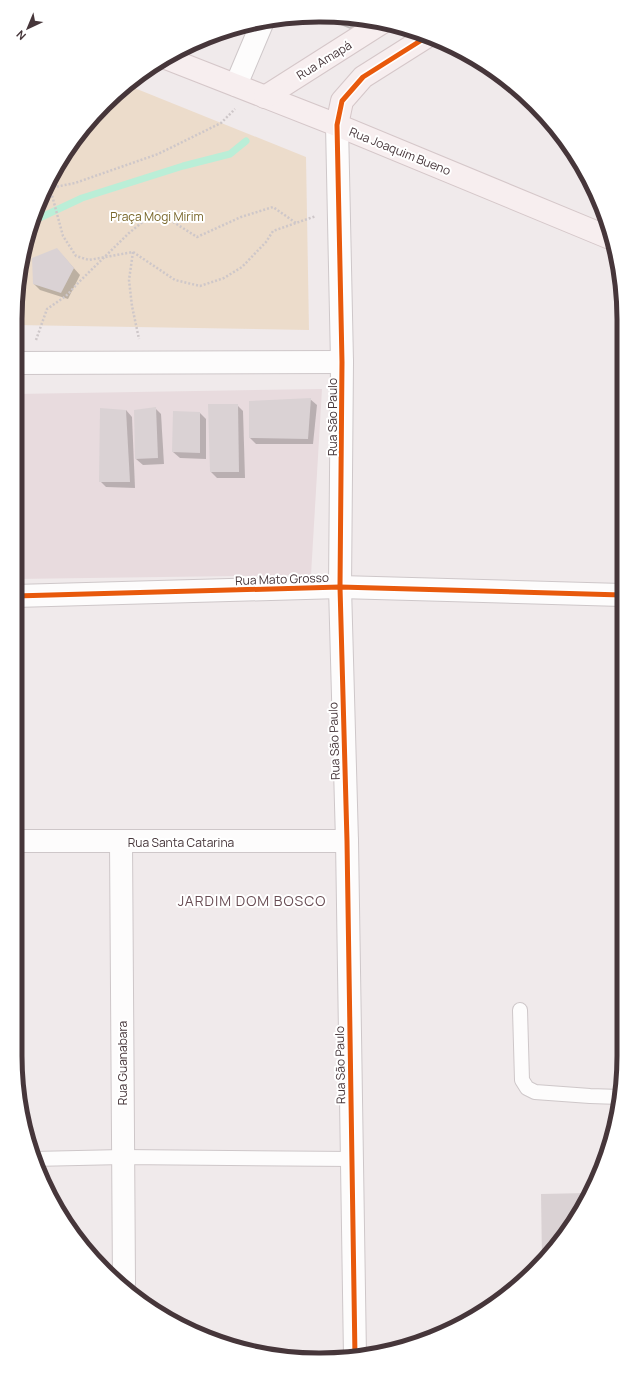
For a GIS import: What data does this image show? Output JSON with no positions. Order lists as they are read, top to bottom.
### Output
{
  "streets": {
    "street": [
      "Rua Amapá",
      "Rua Joaquim Bueno",
      "Rua São Paulo",
      "Rua Mato Grosso",
      "Rua Santa Catarina",
      "Rua Guanabara"
    ]
  },
  "crossings": [
    ["Rua Amapá", "Rua Joaquim Bueno"],
    ["Rua Joaquim Bueno", "Rua São Paulo"],
    ["Rua São Paulo", "Rua Mato Grosso"],
    ["Rua São Paulo", "Rua Santa Catarina"],
    ["Rua Santa Catarina", "Rua Guanabara"]
  ],
  "districts": ["JARDIM DOM BOSCO"],
  "parks": ["Praça Mogi Mirim"],
  "north": "bottom left"
}
